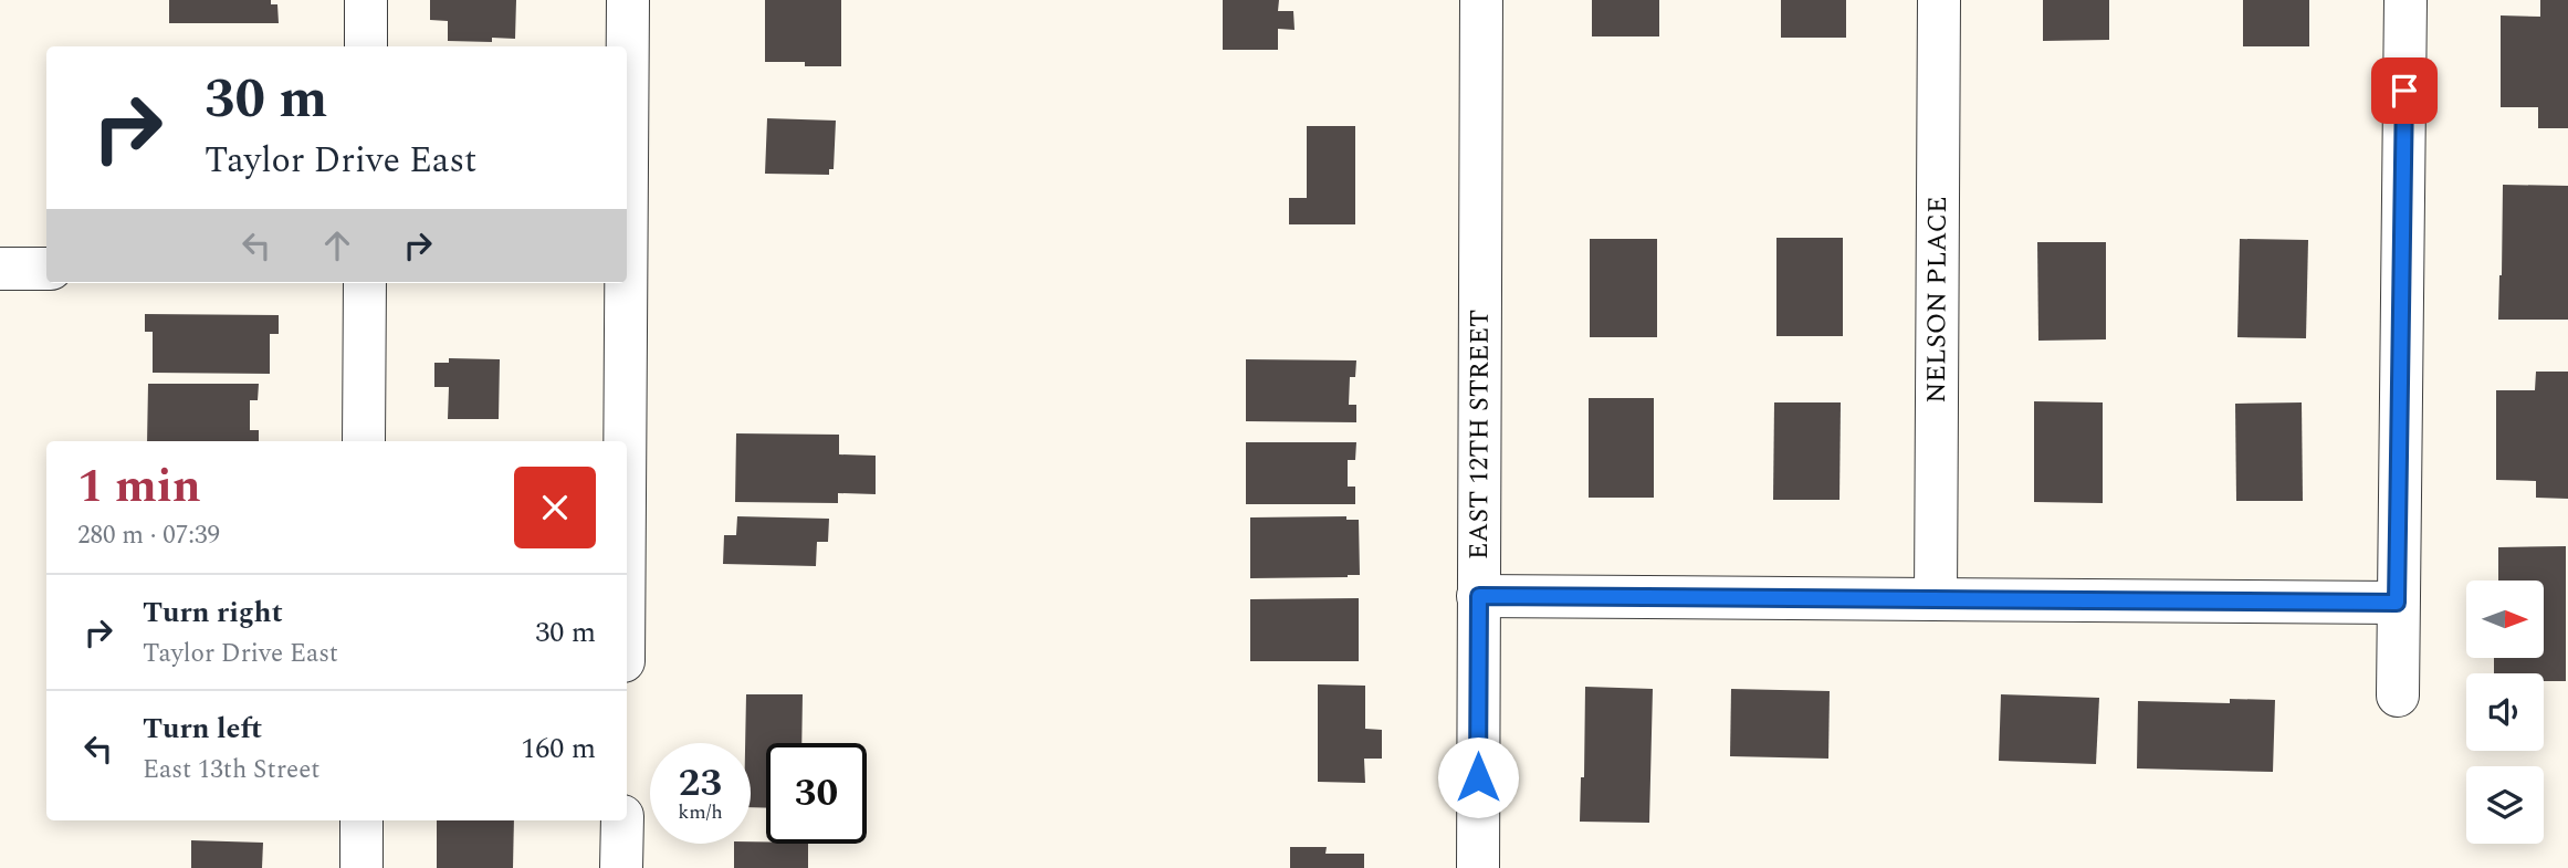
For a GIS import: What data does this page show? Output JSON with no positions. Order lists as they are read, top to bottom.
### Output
{
  "streets": {
    "street": ["NELSON PLACE", "EAST 12TH STREET"]
  },
  "north": "right",
  "page": {
    "turn": ["30 m", "Taylor Drive East"],
    "heading": ["1 min", "280 m · 07:39"],
    "list": [
      {
        "name": "Turn right",
        "note": "Taylor Drive East",
        "value": "30 m"
      },
      {
        "name": "Turn left",
        "note": "East 13th Street",
        "value": "160 m"
      }
    ],
    "speed": "23 km/h",
    "limit": "30"
  }
}
